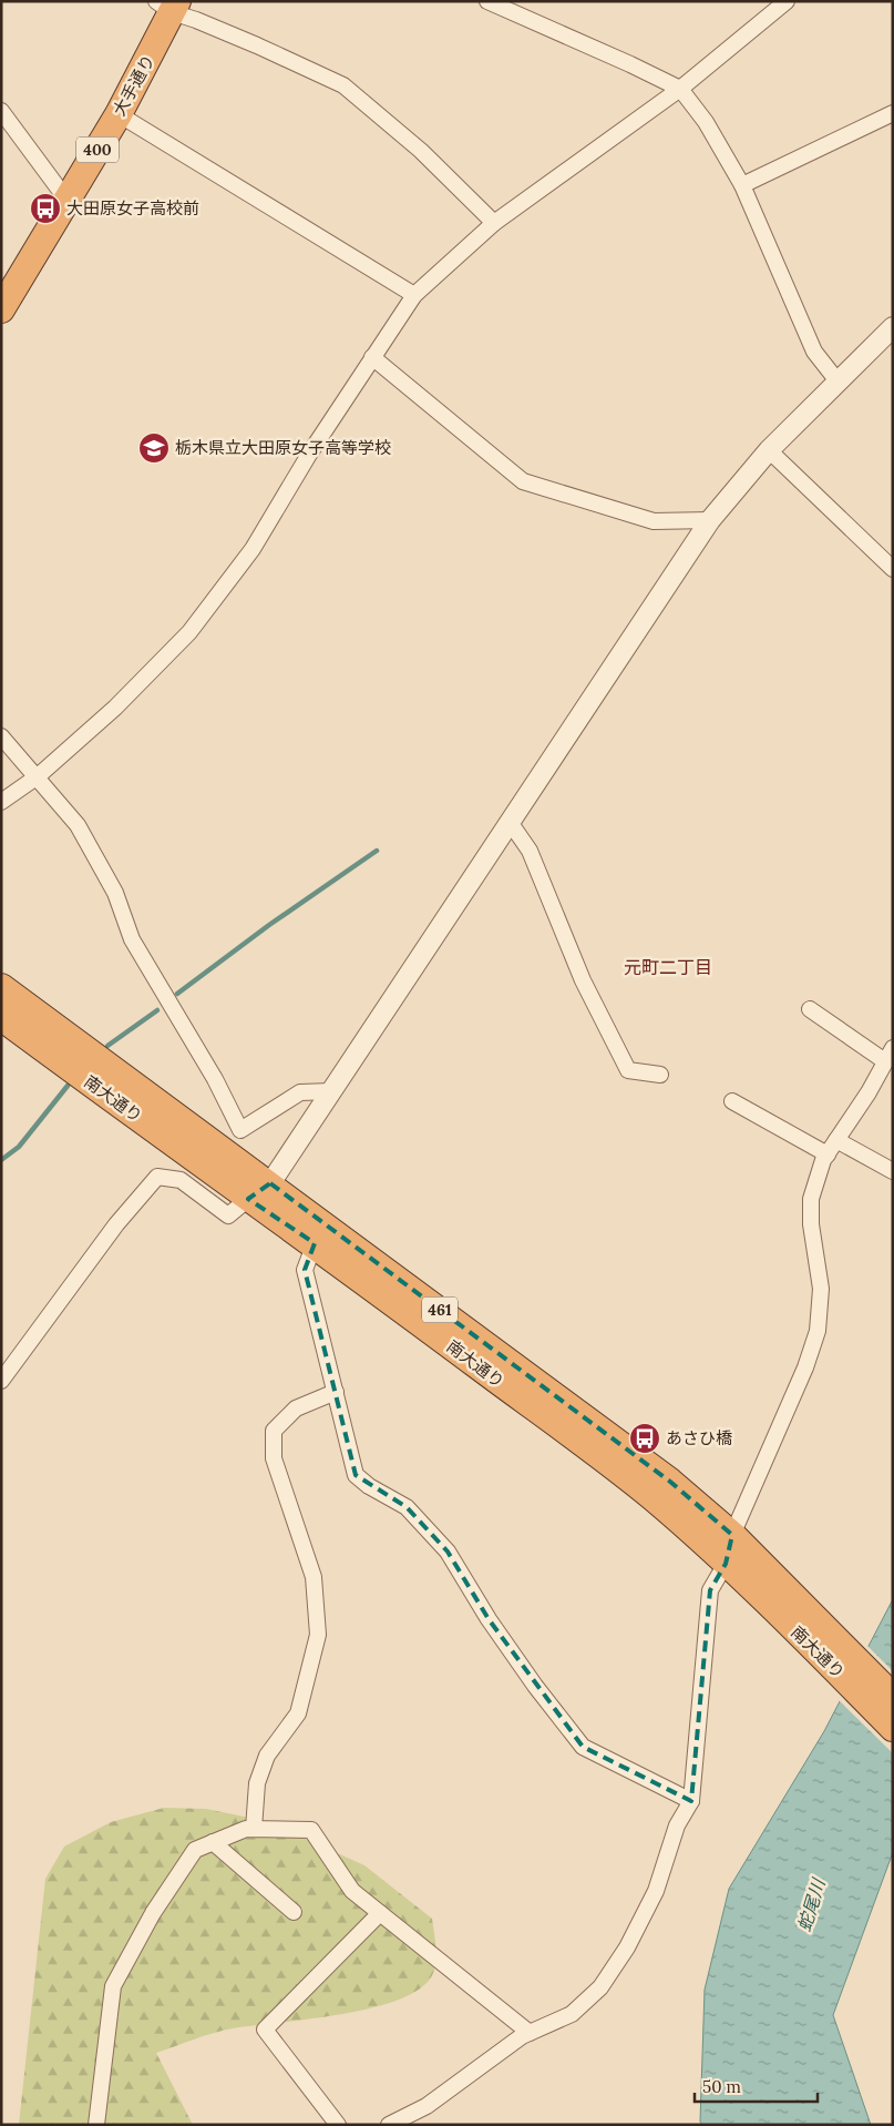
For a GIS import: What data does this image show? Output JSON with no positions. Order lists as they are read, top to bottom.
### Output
{
  "streets": {
    "highway": [
      "大手通り",
      "400",
      "南大通り",
      "461"
    ]
  },
  "districts": ["元町二丁目"],
  "water": ["蛇尾川"],
  "places": {
    "bus stop": ["大田原女子高校前", "あさひ橋"],
    "school or university": ["栃木県立大田原女子高等学校"]
  },
  "scale_bar": "50 m"
}
